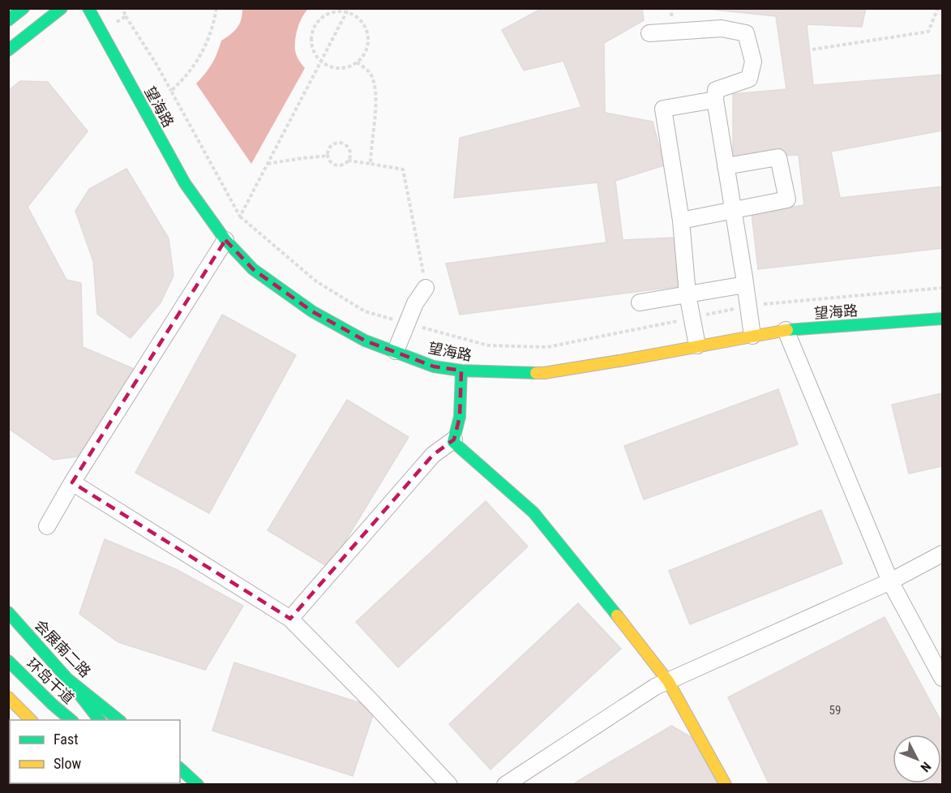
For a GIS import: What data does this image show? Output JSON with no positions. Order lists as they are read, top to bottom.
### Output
{
  "streets": {
    "main road": ["望海路", "会展南二路", "环岛干道"]
  },
  "house_numbers": ["59"],
  "legend": ["Fast", "Slow"],
  "north": "bottom right"
}
